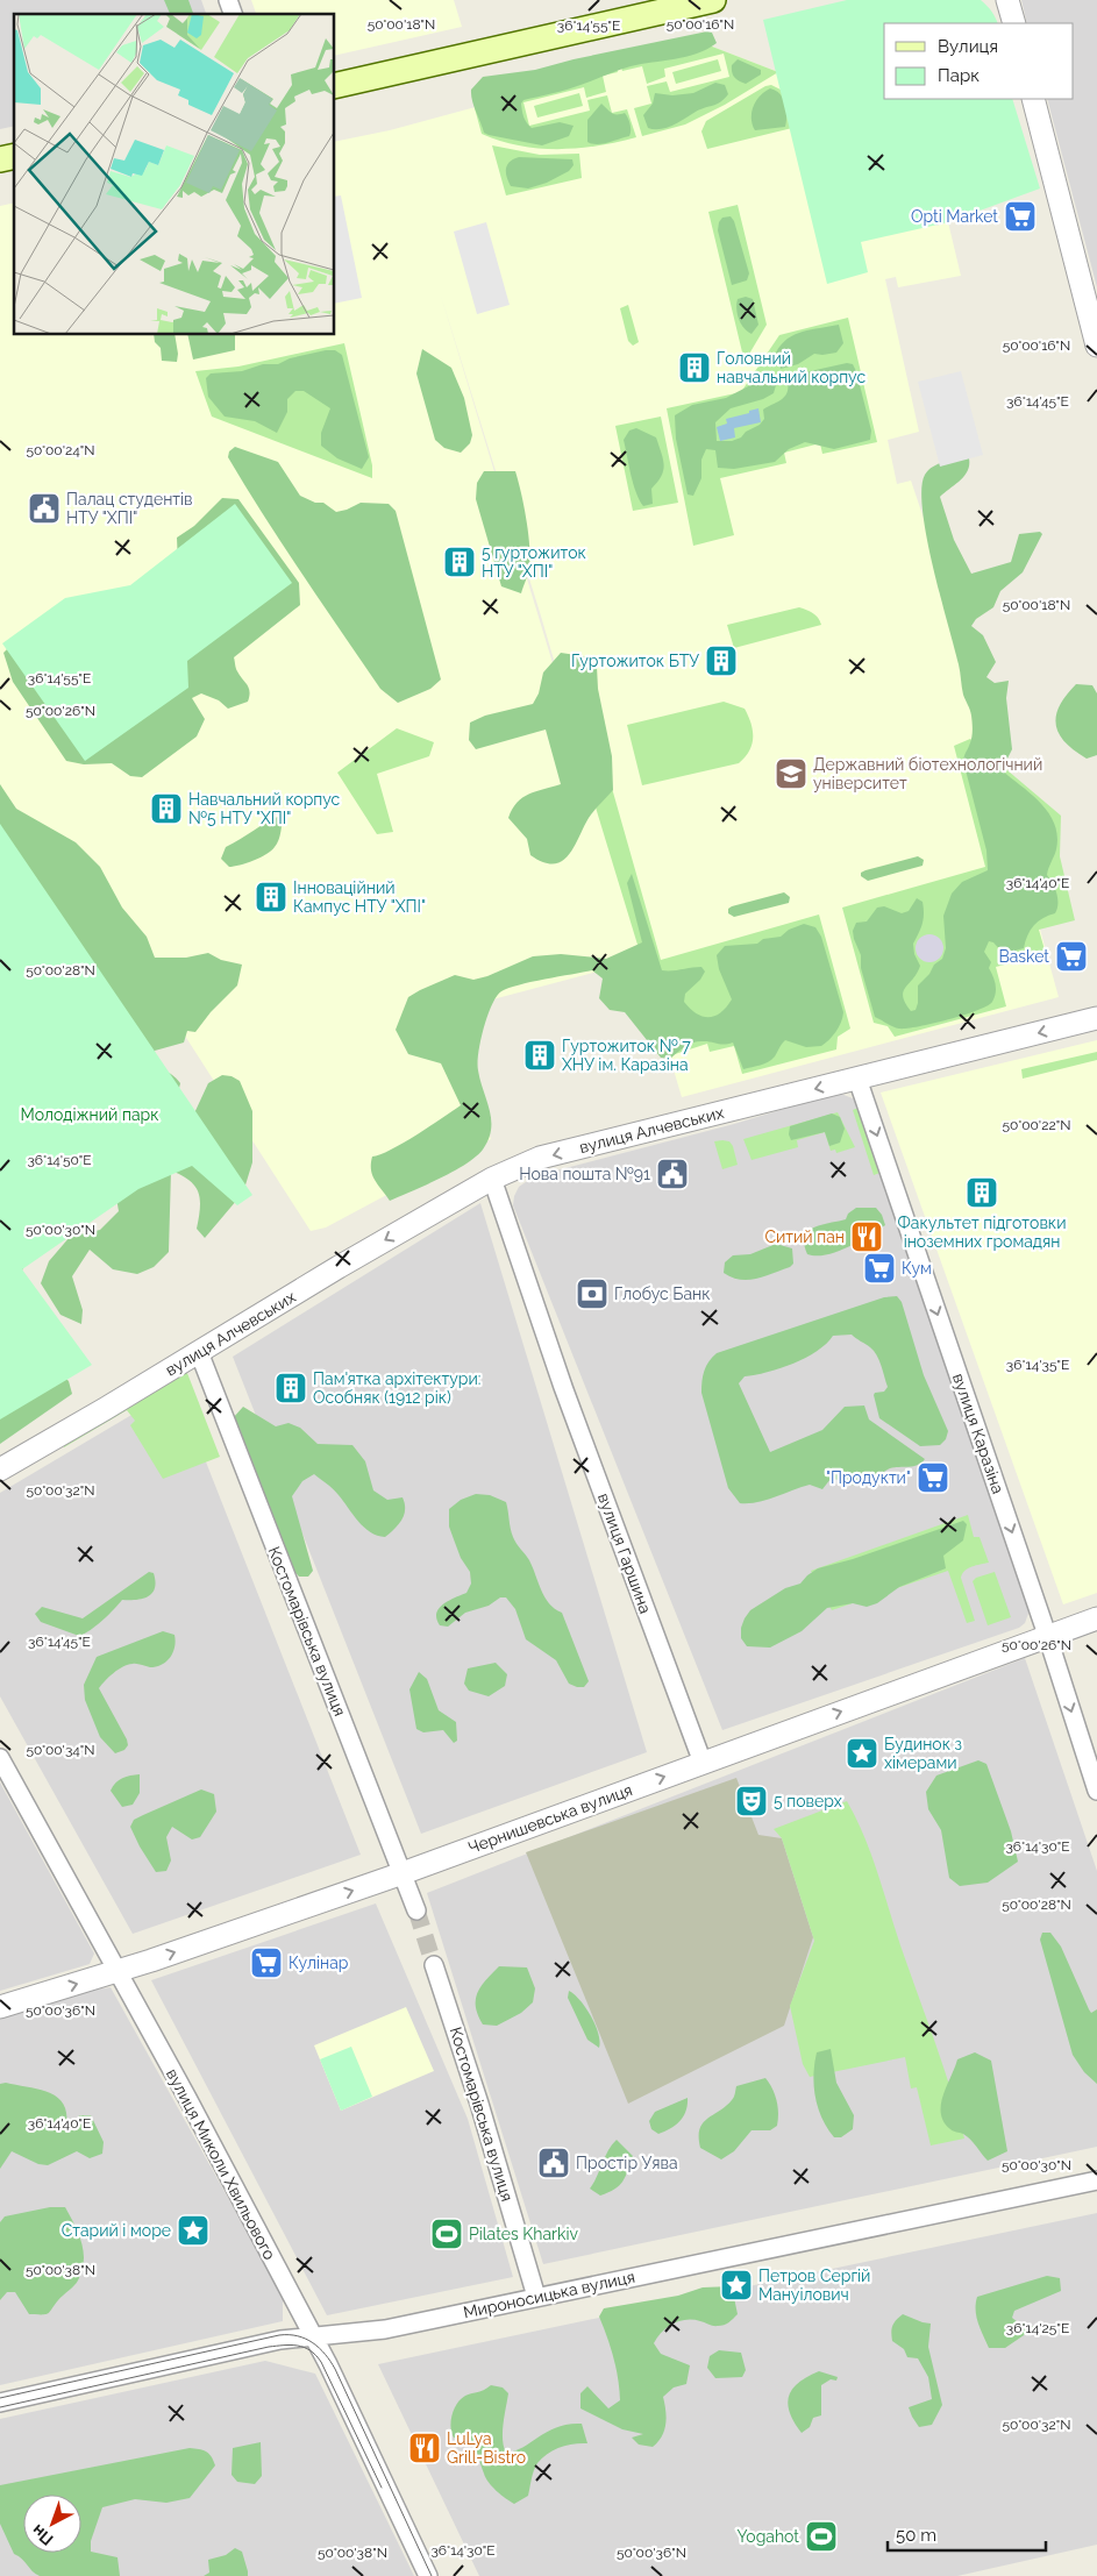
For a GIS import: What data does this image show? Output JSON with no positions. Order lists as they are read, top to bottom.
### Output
{
  "streets": {
    "street": [
      "вулиця Алчевських",
      "вулиця Каразіна",
      "вулиця Гаршина",
      "Костомарівська вулиця",
      "Чернишевська вулиця",
      "вулиця Миколи Хвильового",
      "Мироносицька вулиця"
    ]
  },
  "crossings": [
    ["вулиця Алчевських", "вулиця Каразіна"],
    ["вулиця Алчевських", "вулиця Гаршина"],
    ["вулиця Алчевських", "Костомарівська вулиця"],
    ["вулиця Каразіна", "Чернишевська вулиця"],
    ["вулиця Гаршина", "Чернишевська вулиця"],
    ["Костомарівська вулиця", "Чернишевська вулиця"],
    ["Костомарівська вулиця", "Мироносицька вулиця"],
    ["Чернишевська вулиця", "вулиця Миколи Хвильового"],
    ["вулиця Миколи Хвильового", "Мироносицька вулиця"]
  ],
  "one_way": ["вулиця Алчевських", "вулиця Каразіна", "Чернишевська вулиця"],
  "parks": ["Молодіжний парк"],
  "places": {
    "supermarket": [
      "Opti Market",
      "Basket",
      "Кум",
      "\"Продукти\"",
      "Кулінар"
    ],
    "building": [
      "Головний навчальний корпус",
      "5 гуртожиток НТУ \"ХПІ\"",
      "Гуртожиток БТУ",
      "Навчальний корпус №5 НТУ \"ХПІ\"",
      "Інноваційний Кампус НТУ \"ХПІ\"",
      "Гуртожиток № 7 ХНУ ім. Каразіна",
      "Факультет підготовки іноземних громадян",
      "Пам'ятка архітектури: Особняк (1912 рік)"
    ],
    "public building": ["Палац студентів НТУ \"ХПІ\"", "Нова пошта №91", "Простір Уява"],
    "school or university": ["Державний біотехнологічний університет"],
    "restaurant": ["Ситий пан", "LuLya Grill-Bistro"],
    "bank": ["Глобус Банк"],
    "place": ["Будинок з хімерами", "Старий і море", "Петров Сергій Мануілович"],
    "theatre": ["5 поверх"],
    "sports": ["Pilates Kharkіv", "Yogahot"]
  },
  "legend": ["Вулиця", "Парк"],
  "scale_bar": "50 m",
  "north": "bottom left",
  "coordinates": [
    "50°00'18\"N",
    "50°00'16\"N",
    "36°14'55\"E",
    "36°14'45\"E",
    "50°00'24\"N",
    "50°00'26\"N",
    "36°14'40\"E",
    "50°00'28\"N",
    "50°00'22\"N",
    "36°14'50\"E",
    "50°00'30\"N",
    "36°14'35\"E",
    "50°00'32\"N",
    "50°00'34\"N",
    "36°14'30\"E",
    "50°00'36\"N",
    "50°00'38\"N",
    "36°14'25\"E"
  ]
}
